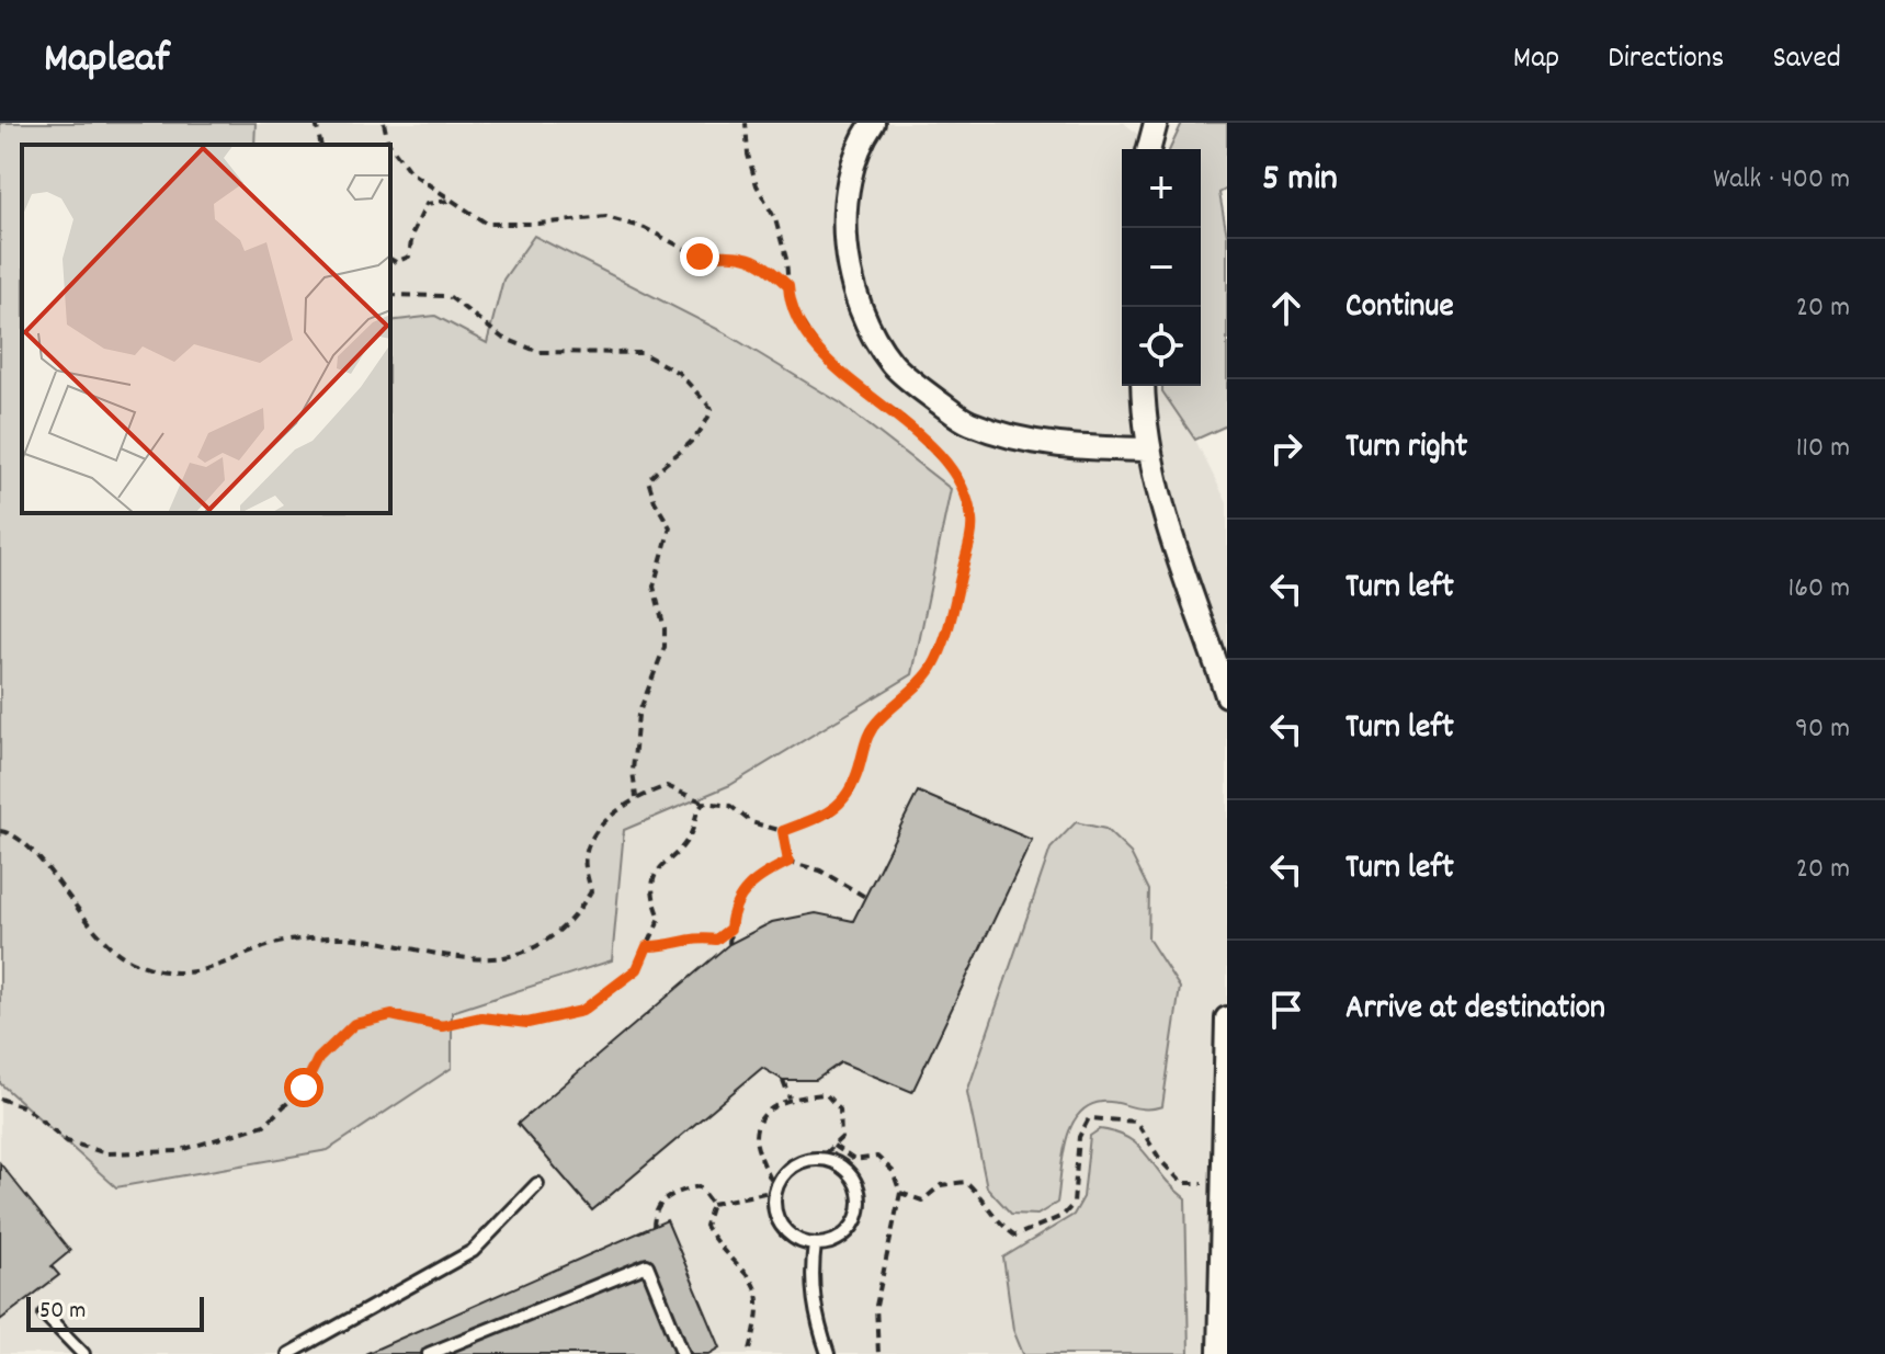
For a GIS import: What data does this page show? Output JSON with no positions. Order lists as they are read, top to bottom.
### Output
{
  "scale_bar": "50 m",
  "page": {
    "header": "Mapleaf",
    "nav": ["Map", "Directions", "Saved"],
    "heading": ["5 min", "Walk · 400 m"],
    "map_buttons": ["+", "−"],
    "list": [
      ["Continue", "20 m"],
      ["Turn right", "110 m"],
      ["Turn left", "160 m"],
      ["Turn left", "90 m"],
      ["Turn left", "20 m"],
      "Arrive at destination"
    ],
    "scale": "50 m"
  }
}
